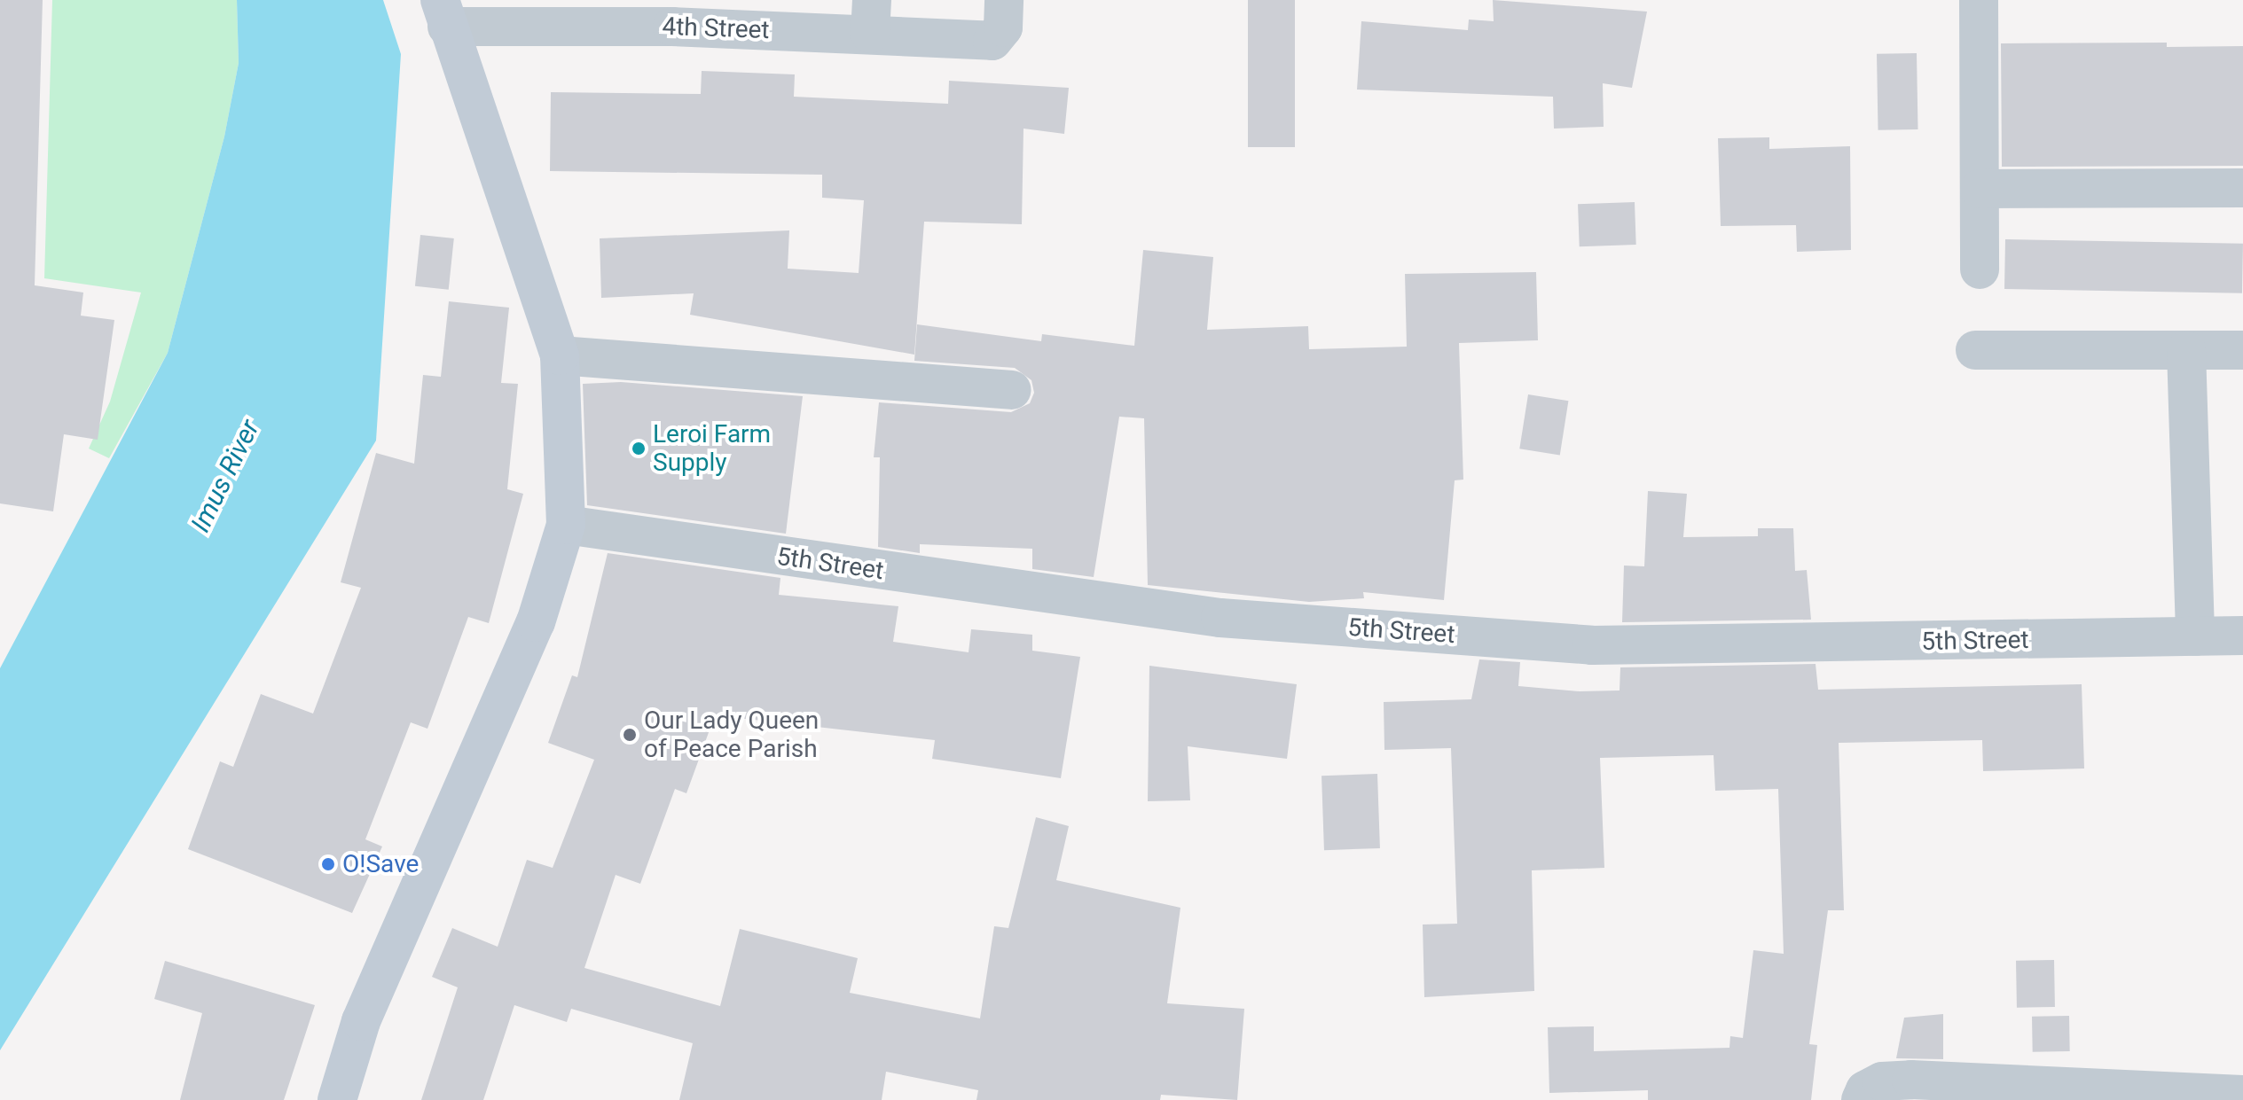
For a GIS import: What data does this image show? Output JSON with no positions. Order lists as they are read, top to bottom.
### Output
{
  "streets": {
    "street": ["4th Street", "5th Street"]
  },
  "water": ["Imus River"],
  "places": ["Leroi Farm Supply", "Our Lady Queen of Peace Parish", "O!Save"]
}
